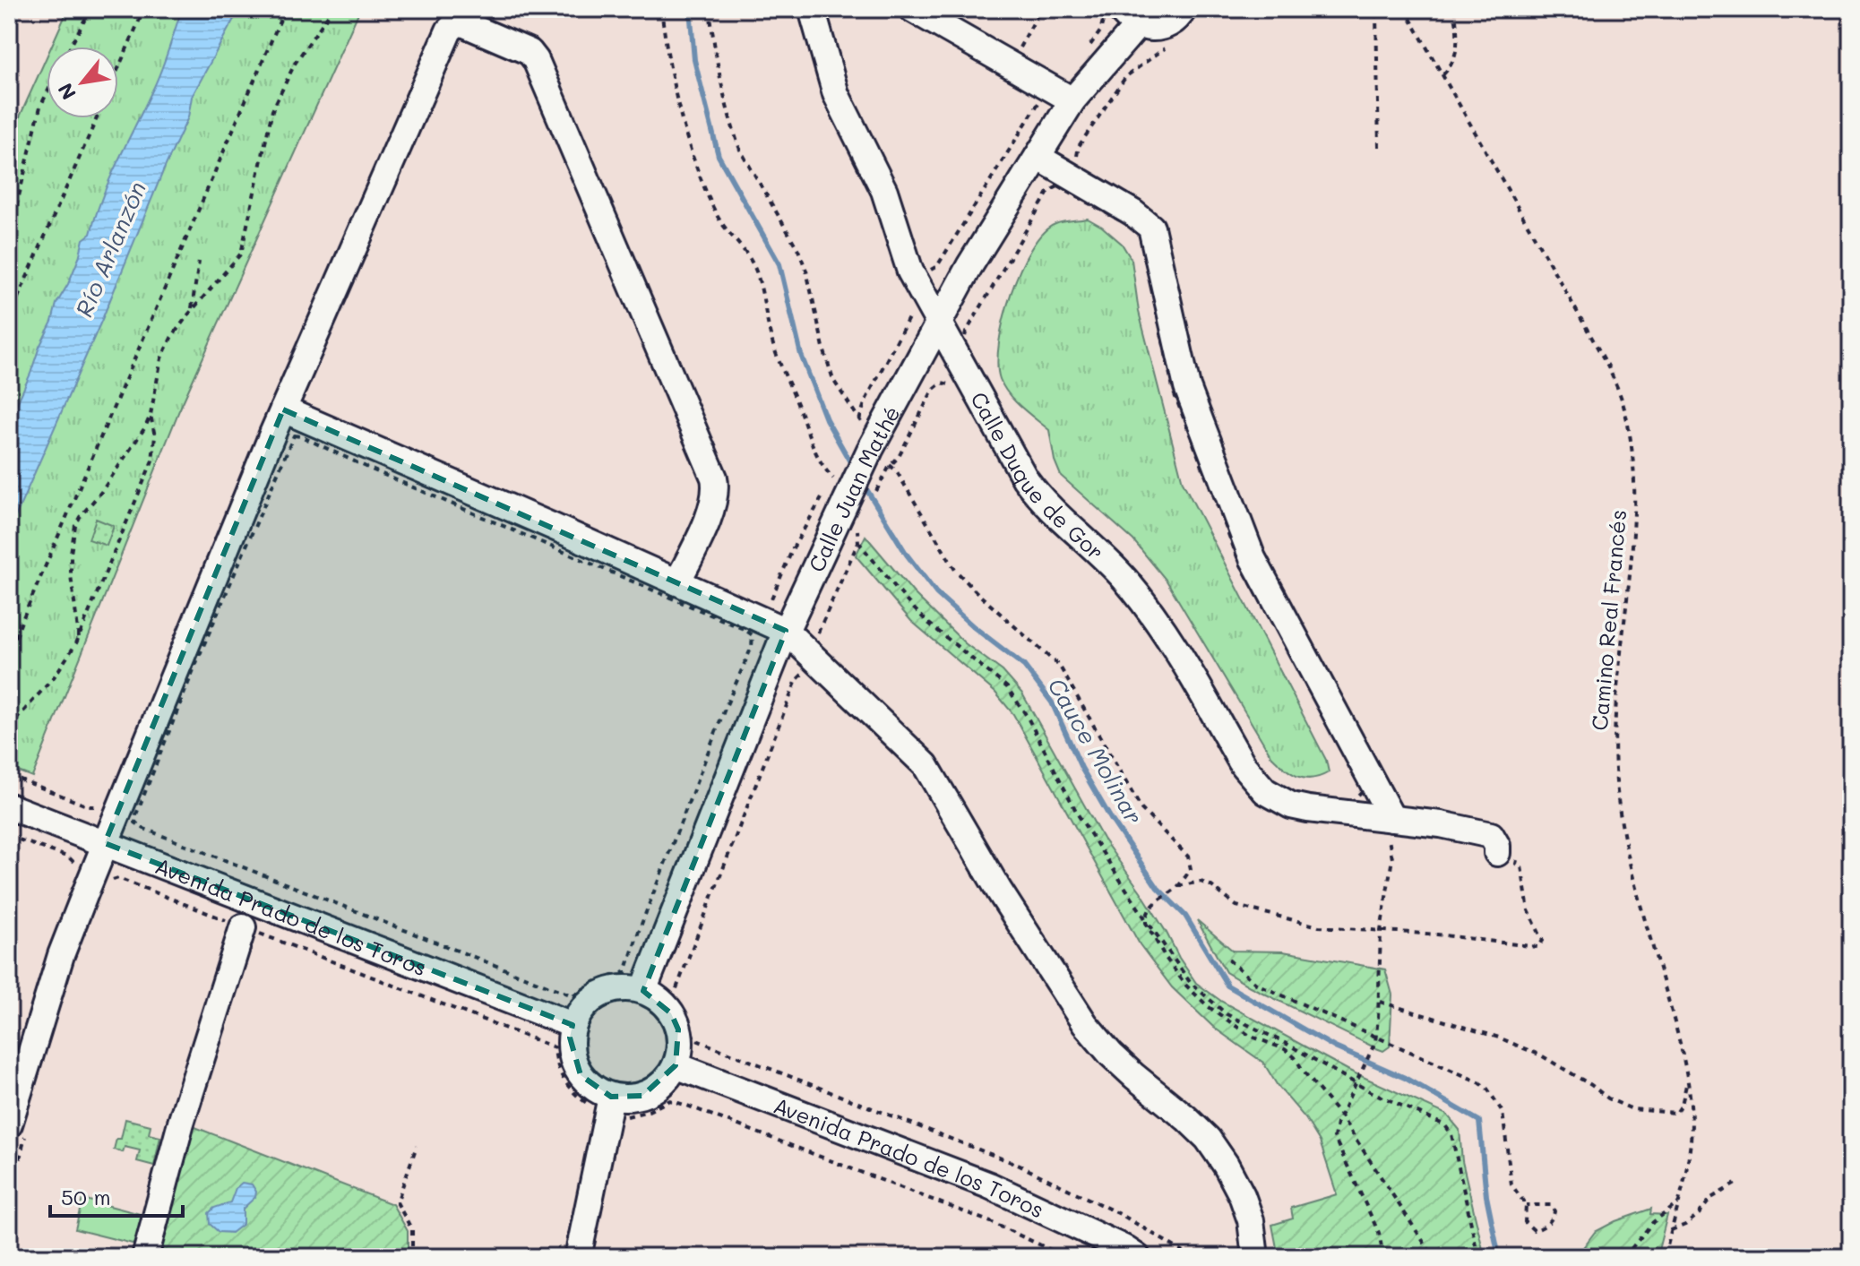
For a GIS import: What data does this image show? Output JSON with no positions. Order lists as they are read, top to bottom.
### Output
{
  "streets": {
    "street": ["Calle Duque de Gor", "Calle Juan Mathé", "Avenida Prado de los Toros"],
    "path": ["Camino Real Francés"]
  },
  "crossings": [
    ["Calle Duque de Gor", "Calle Juan Mathé"],
    ["Calle Juan Mathé", "Avenida Prado de los Toros"]
  ],
  "water": ["Río Arlanzón", "Cauce Molinar"],
  "scale_bar": "50 m",
  "north": "bottom left"
}
